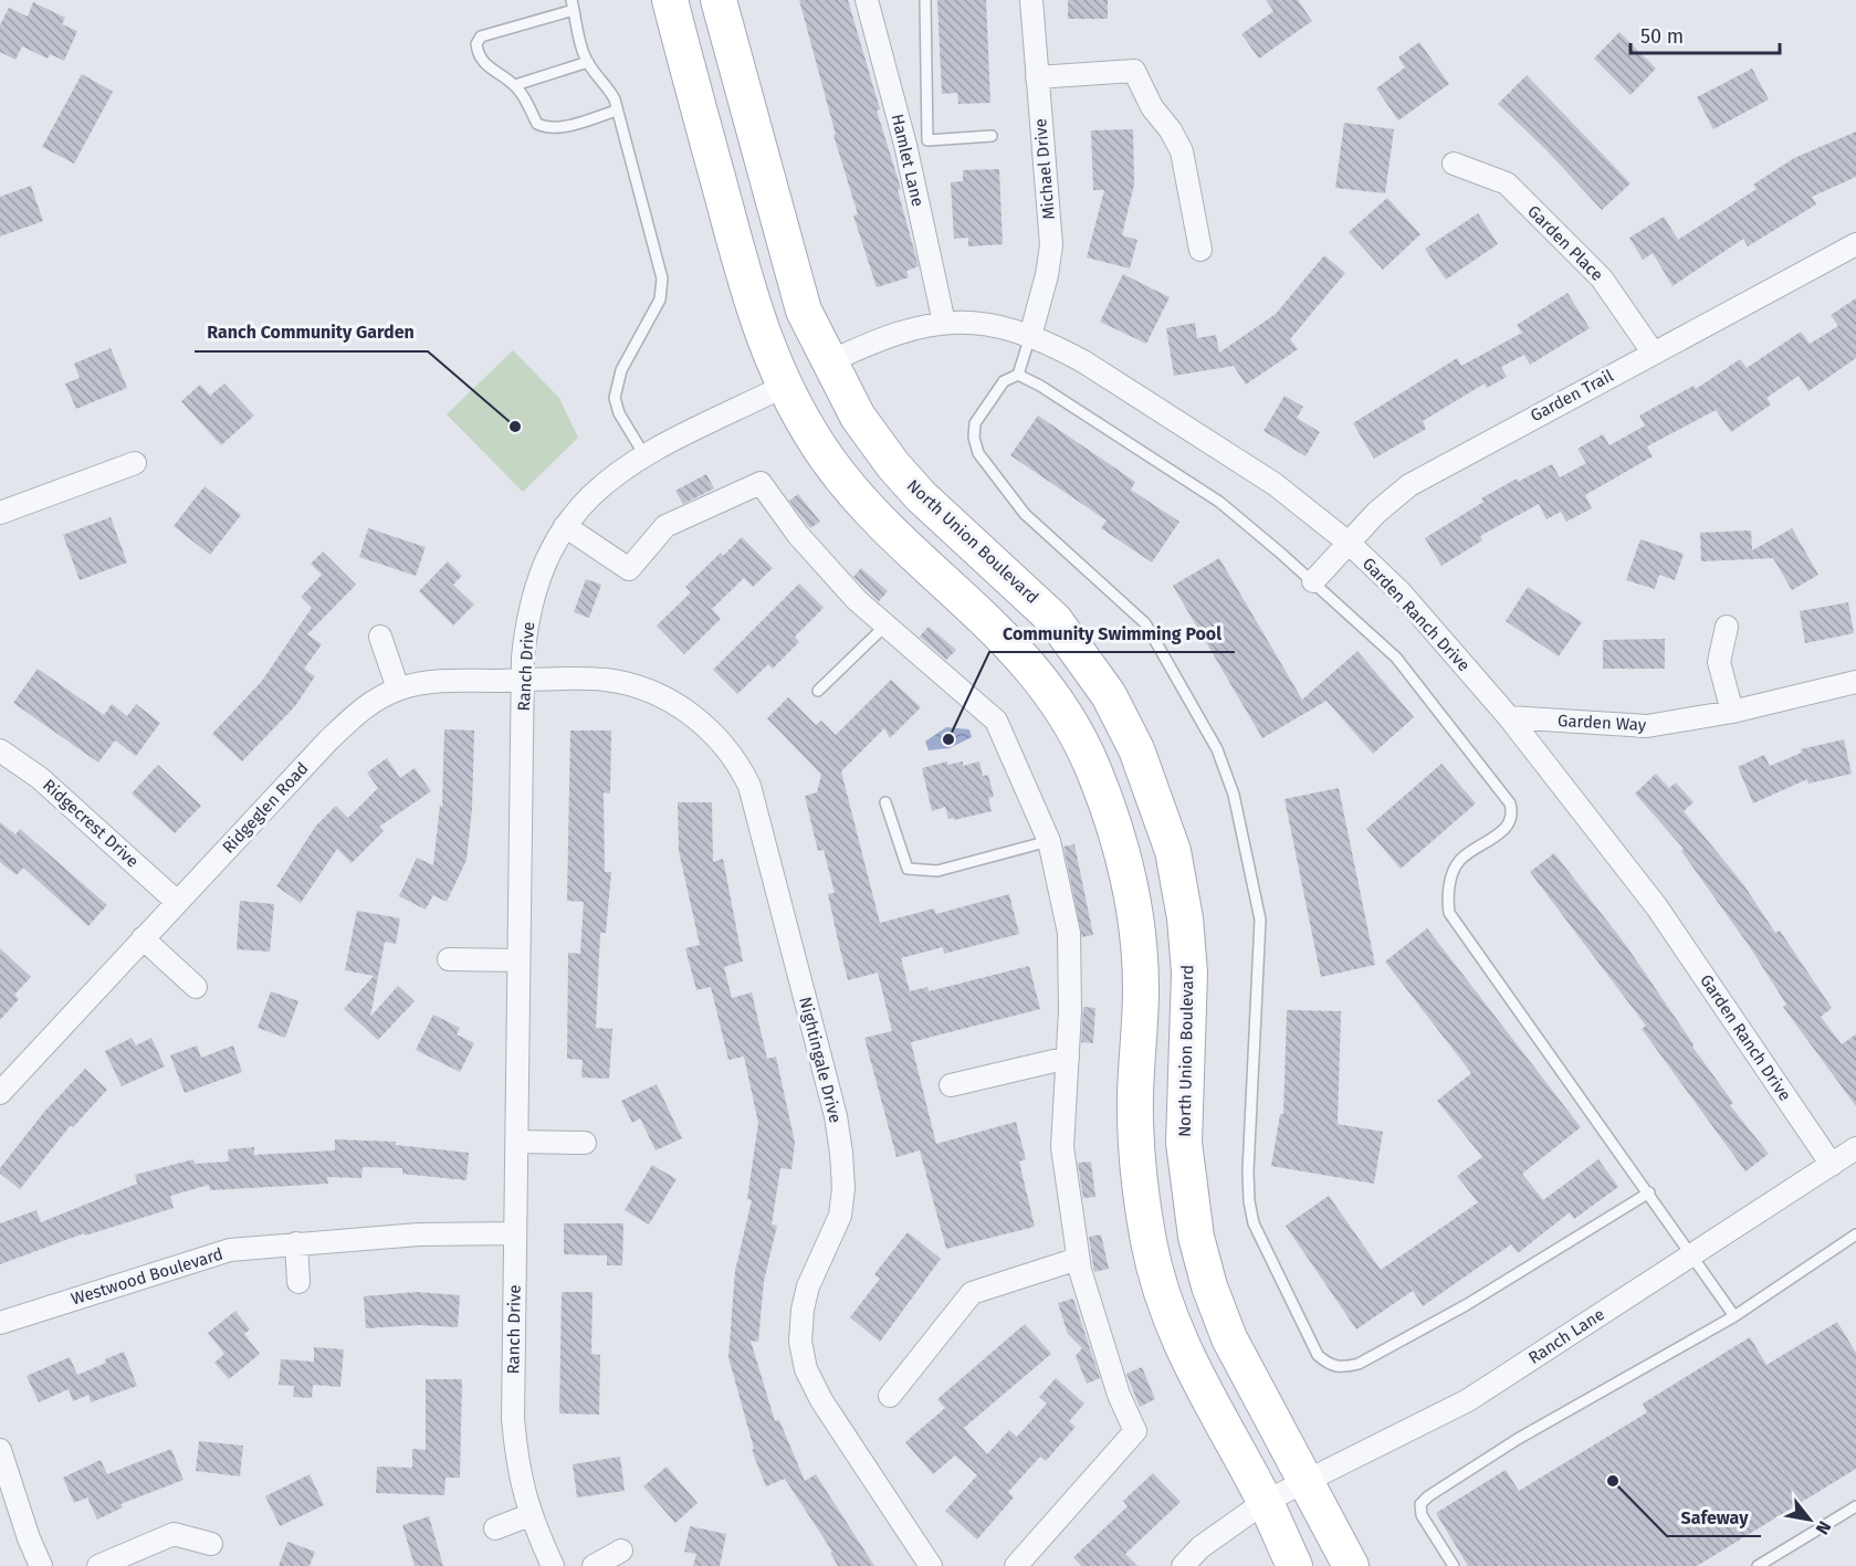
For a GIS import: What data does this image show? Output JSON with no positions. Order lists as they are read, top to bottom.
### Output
{
  "streets": {
    "main road": ["North Union Boulevard"],
    "street": [
      "Hamlet Lane",
      "Michael Drive",
      "Garden Place",
      "Garden Trail",
      "Garden Ranch Drive",
      "Ranch Drive",
      "Garden Way",
      "Ridgeglen Road",
      "Ridgecrest Drive",
      "Nightingale Drive",
      "Westwood Boulevard",
      "Ranch Lane"
    ]
  },
  "crossings": [
    ["Hamlet Lane", "Garden Ranch Drive"],
    ["Michael Drive", "Garden Ranch Drive"],
    ["Garden Place", "Garden Trail"],
    ["Garden Trail", "Garden Ranch Drive"],
    ["North Union Boulevard", "Garden Ranch Drive"],
    ["North Union Boulevard", "Ranch Lane"],
    ["Garden Ranch Drive", "Garden Way"],
    ["Garden Ranch Drive", "Ranch Lane"],
    ["Ranch Drive", "Ridgeglen Road"],
    ["Ranch Drive", "Nightingale Drive"],
    ["Ranch Drive", "Westwood Boulevard"],
    ["Ridgeglen Road", "Ridgecrest Drive"],
    ["Ridgeglen Road", "Nightingale Drive"]
  ],
  "places": ["Ranch Community Garden", "Community Swimming Pool", "Safeway"],
  "scale_bar": "50 m",
  "north": "bottom right"
}
